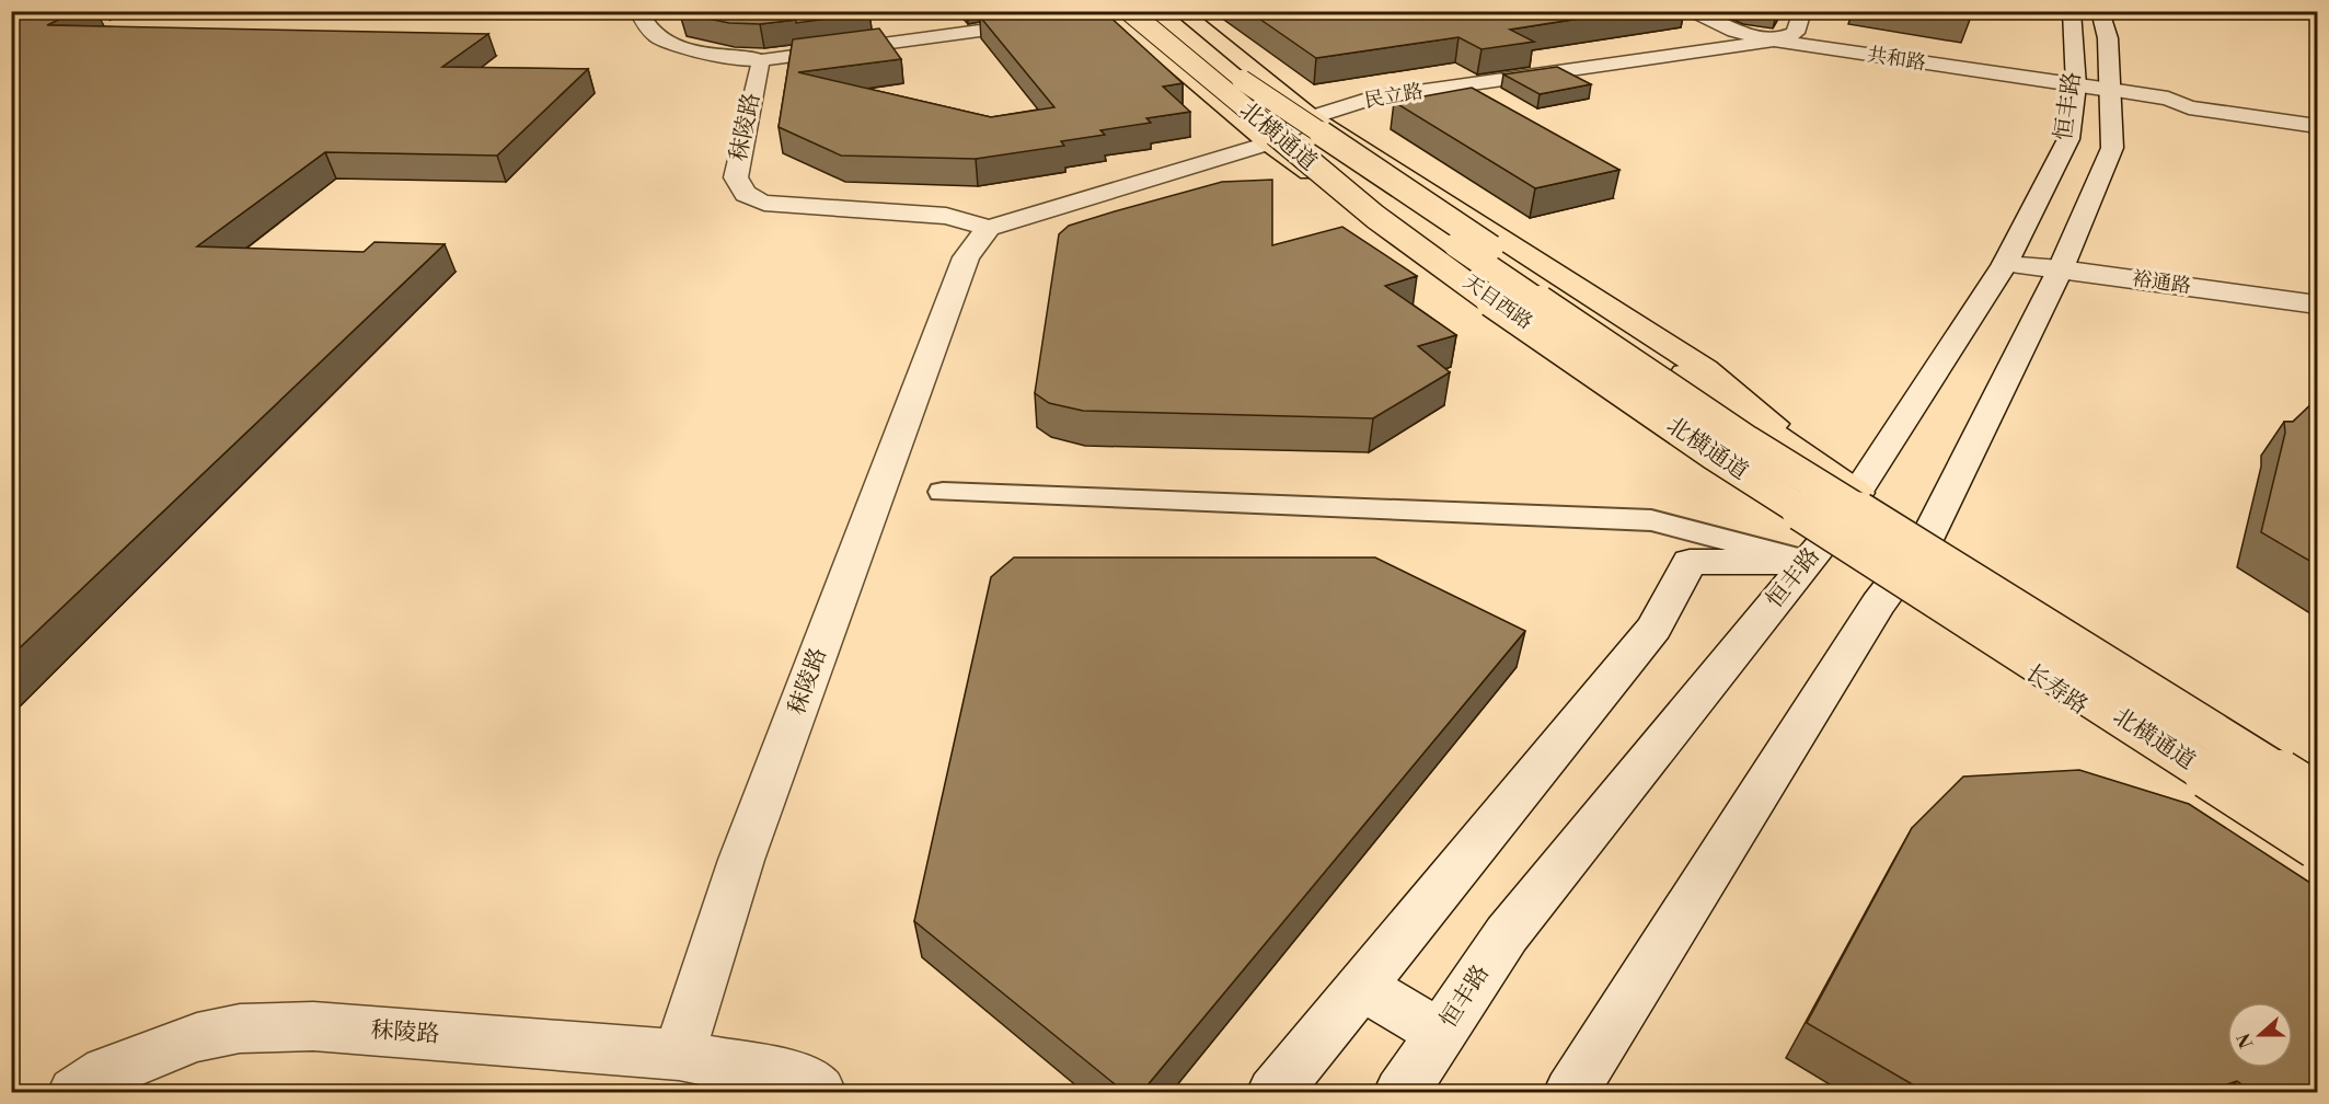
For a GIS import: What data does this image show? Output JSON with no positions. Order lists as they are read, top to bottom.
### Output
{
  "streets": {
    "main road": ["北横通道", "天目西路", "长寿路"],
    "street": [
      "共和路",
      "民立路",
      "恒丰路",
      "秣陵路",
      "裕通路"
    ]
  },
  "crossings": [
    ["共和路", "民立路"],
    ["共和路", "恒丰路"],
    ["民立路", "秣陵路"],
    ["民立路", "天目西路"],
    ["恒丰路", "裕通路"],
    ["恒丰路", "天目西路"],
    ["恒丰路", "长寿路"],
    ["北横通道", "天目西路"],
    ["天目西路", "长寿路"]
  ],
  "north": "left"
}
